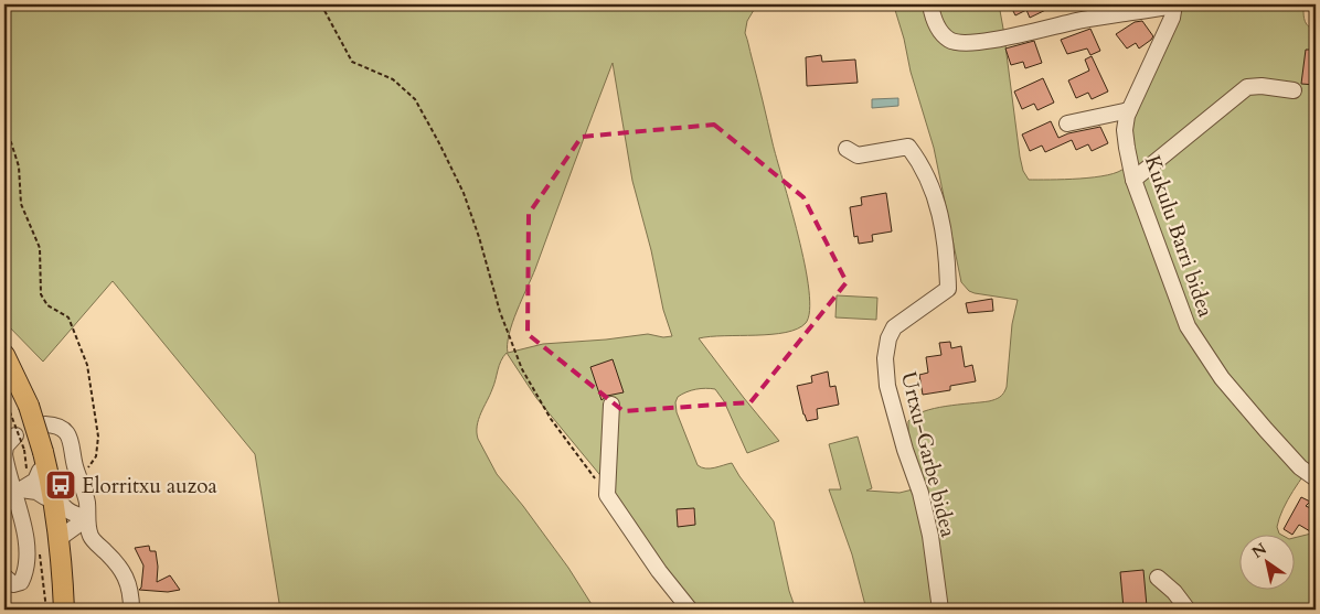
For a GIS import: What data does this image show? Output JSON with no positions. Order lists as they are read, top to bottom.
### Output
{
  "streets": {
    "street": ["Kukulu Barri bidea", "Urtxu-Garbe bidea"]
  },
  "places": {
    "bus stop": ["Elorritxu auzoa"]
  },
  "north": "top left"
}
